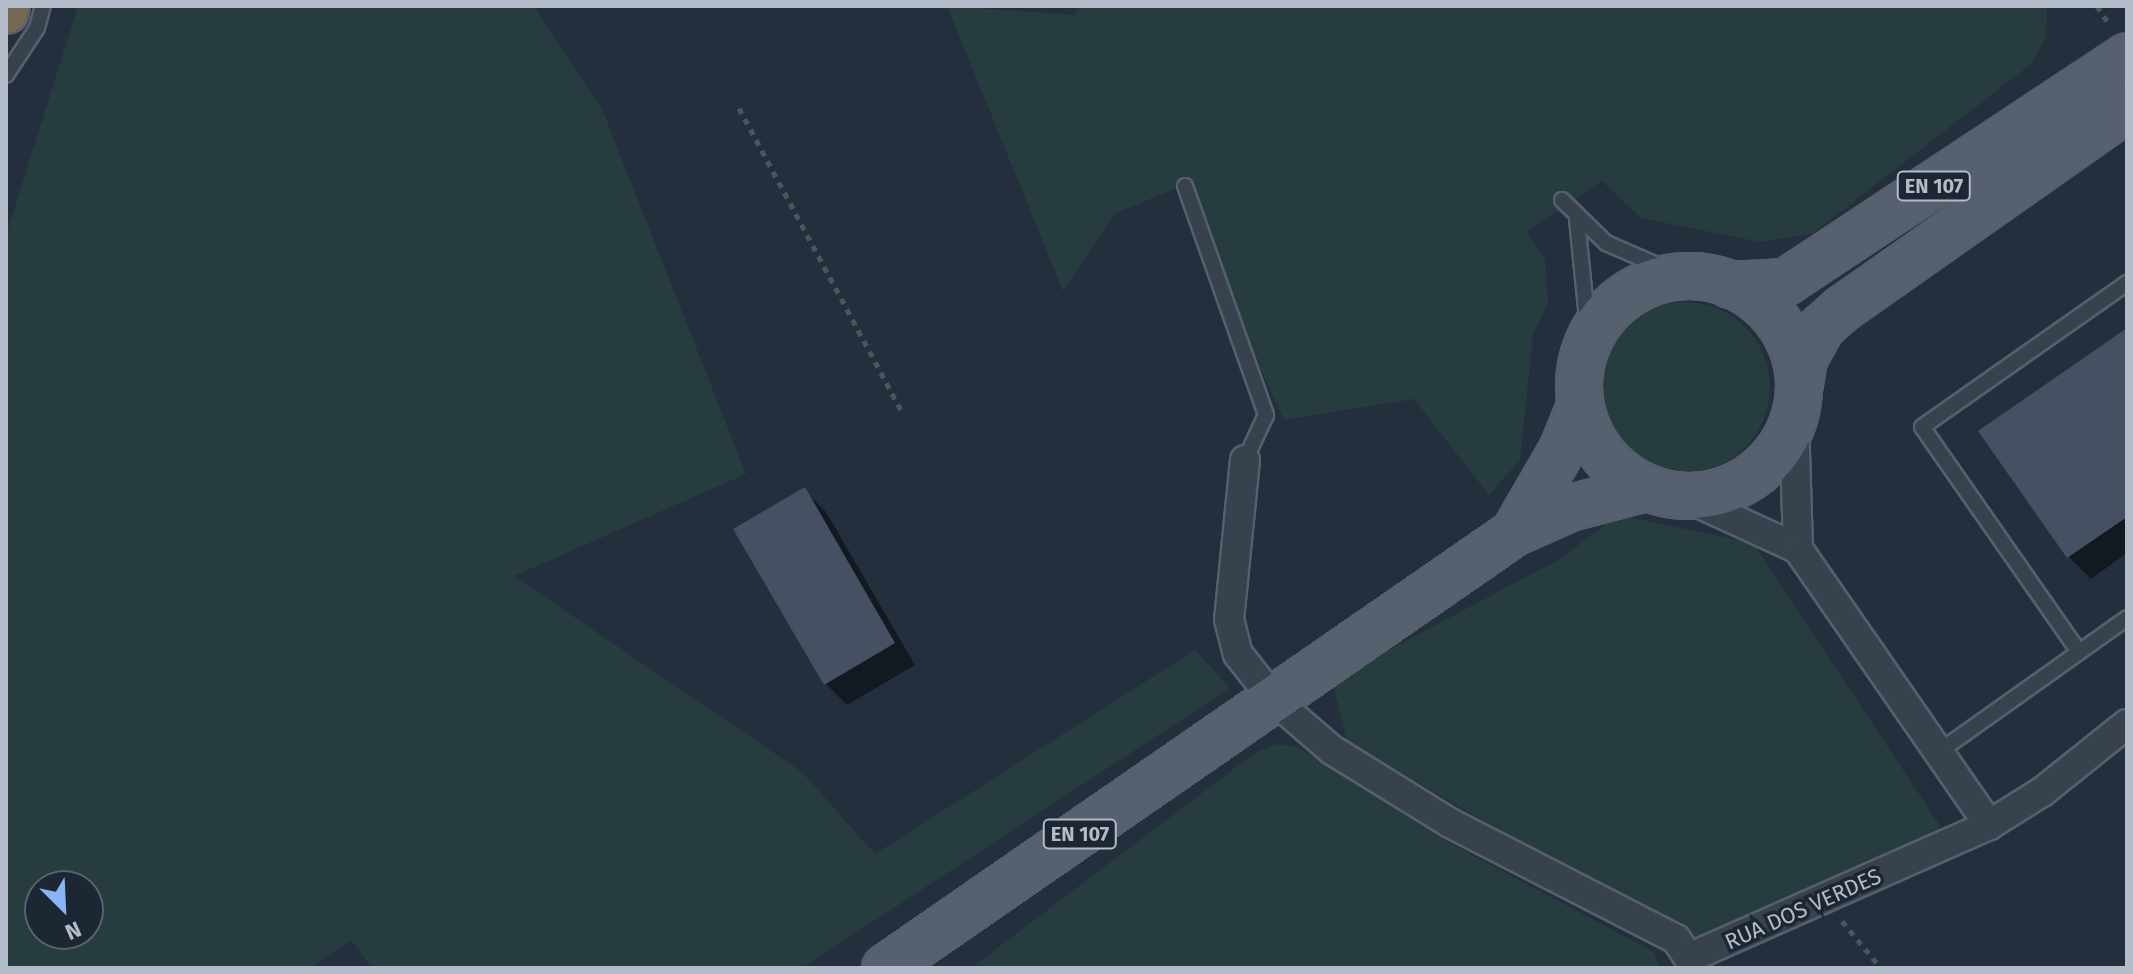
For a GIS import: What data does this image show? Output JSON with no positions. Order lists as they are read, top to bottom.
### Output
{
  "streets": {
    "main road": ["EN 107"],
    "street": ["RUA DOS VERDES"]
  },
  "crossings": [
    ["EN 107", "RUA DOS VERDES"]
  ],
  "north": "bottom right"
}
